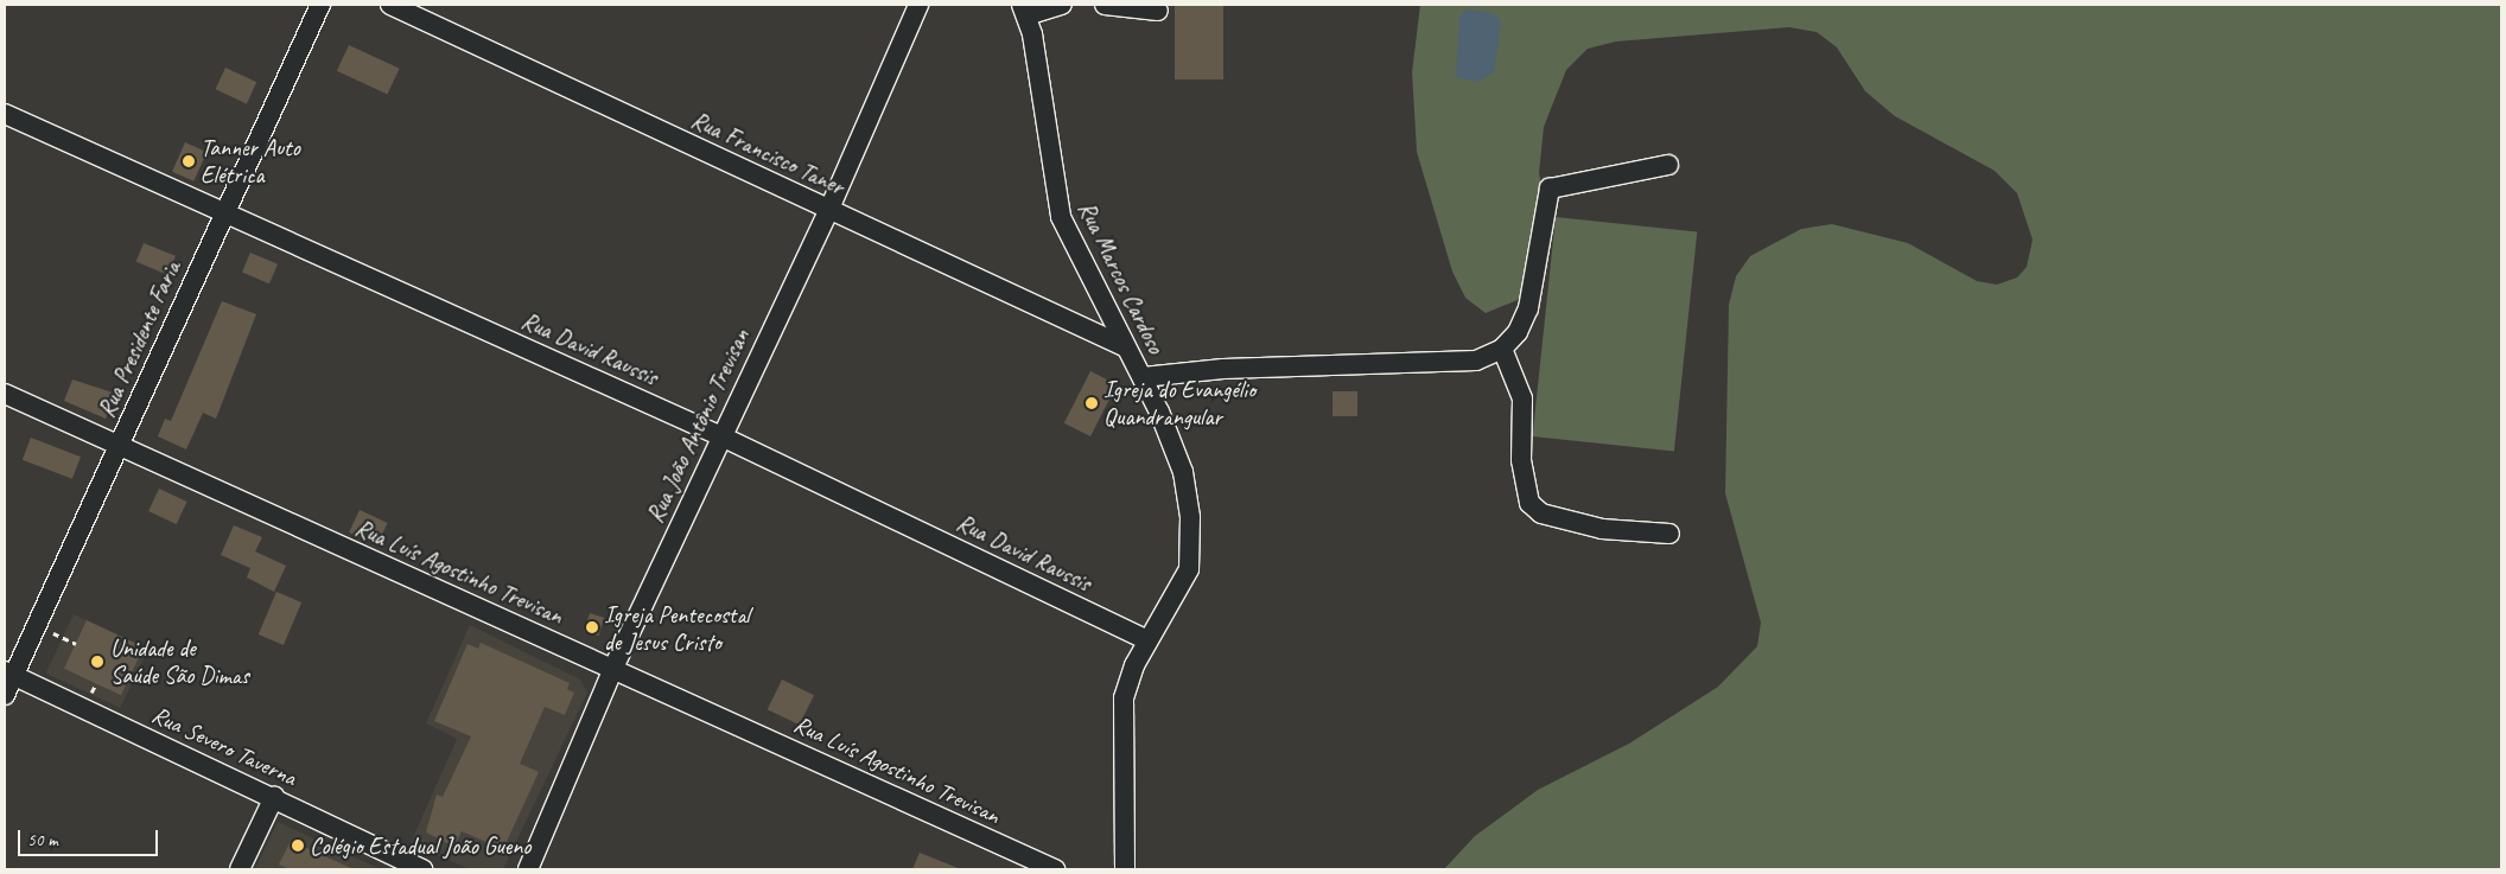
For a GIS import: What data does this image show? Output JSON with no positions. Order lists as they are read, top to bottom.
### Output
{
  "streets": {
    "street": [
      "Rua Francisco Taner",
      "Rua Marcos Cardoso",
      "Rua Presidente Faria",
      "Rua David Raussis",
      "Rua João Antônio Trevisan",
      "Rua Luís Agostinho Trevisan",
      "Rua Severo Taverna"
    ]
  },
  "crossings": [
    ["Rua Francisco Taner", "Rua Marcos Cardoso"],
    ["Rua Francisco Taner", "Rua João Antônio Trevisan"],
    ["Rua Marcos Cardoso", "Rua David Raussis"],
    ["Rua Presidente Faria", "Rua David Raussis"],
    ["Rua Presidente Faria", "Rua Luís Agostinho Trevisan"],
    ["Rua Presidente Faria", "Rua Severo Taverna"],
    ["Rua David Raussis", "Rua João Antônio Trevisan"],
    ["Rua João Antônio Trevisan", "Rua Luís Agostinho Trevisan"]
  ],
  "places": [
    "Tanner Auto Elétrica",
    "Igreja do Evangélio Quandrangular",
    "Igreja Pentecostal de Jesus Cristo",
    "Unidade de Saúde São Dimas",
    "Colégio Estadual João Gueno"
  ],
  "scale_bar": "50 m"
}
